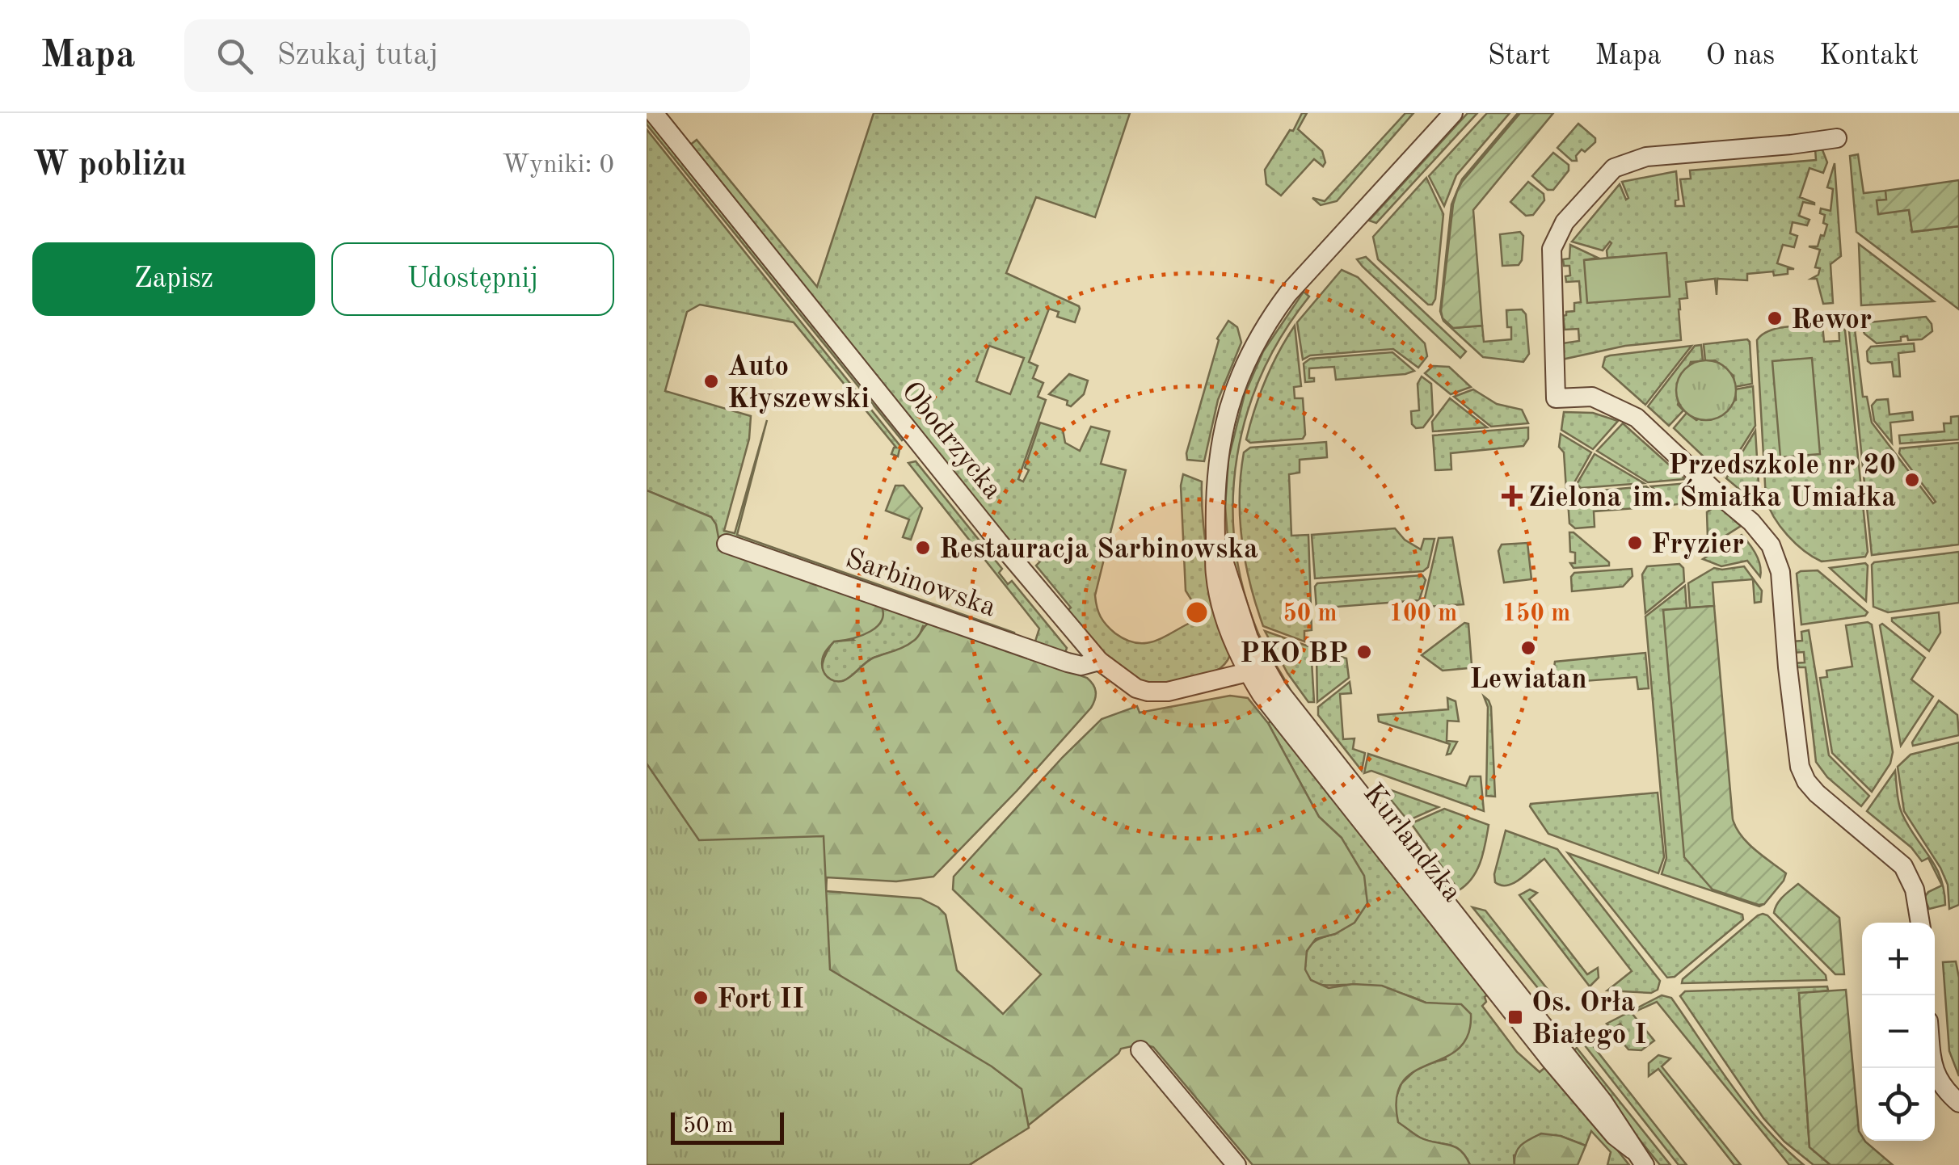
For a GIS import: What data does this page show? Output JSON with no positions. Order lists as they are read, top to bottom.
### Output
{
  "streets": {
    "street": ["Obodrzycka", "Sarbinowska", "Kurlandzka"]
  },
  "crossings": [
    ["Obodrzycka", "Sarbinowska"],
    ["Obodrzycka", "Kurlandzka"]
  ],
  "places": {
    "other": [
      "Rewor",
      "Auto Kłyszewski",
      "Przedszkole nr 20 im. Śmiałka Umiałka",
      "Fryzier",
      "Restauracja Sarbinowska",
      "Lewiatan",
      "PKO BP",
      "Fort II"
    ],
    "health": ["Zielona"],
    "transit": ["Os. Orła Białego I"]
  },
  "scale_bar": "50 m",
  "page": {
    "header": "Mapa",
    "search": "Szukaj tutaj",
    "nav": [
      "Start",
      "Mapa",
      "O nas",
      "Kontakt"
    ],
    "heading": ["W pobliżu", "Wyniki: 0"],
    "buttons": ["Zapisz", "Udostępnij"],
    "map_buttons": ["+", "−"],
    "scale": "50 m"
  },
  "rings": ["50 m", "100 m", "150 m"]
}
